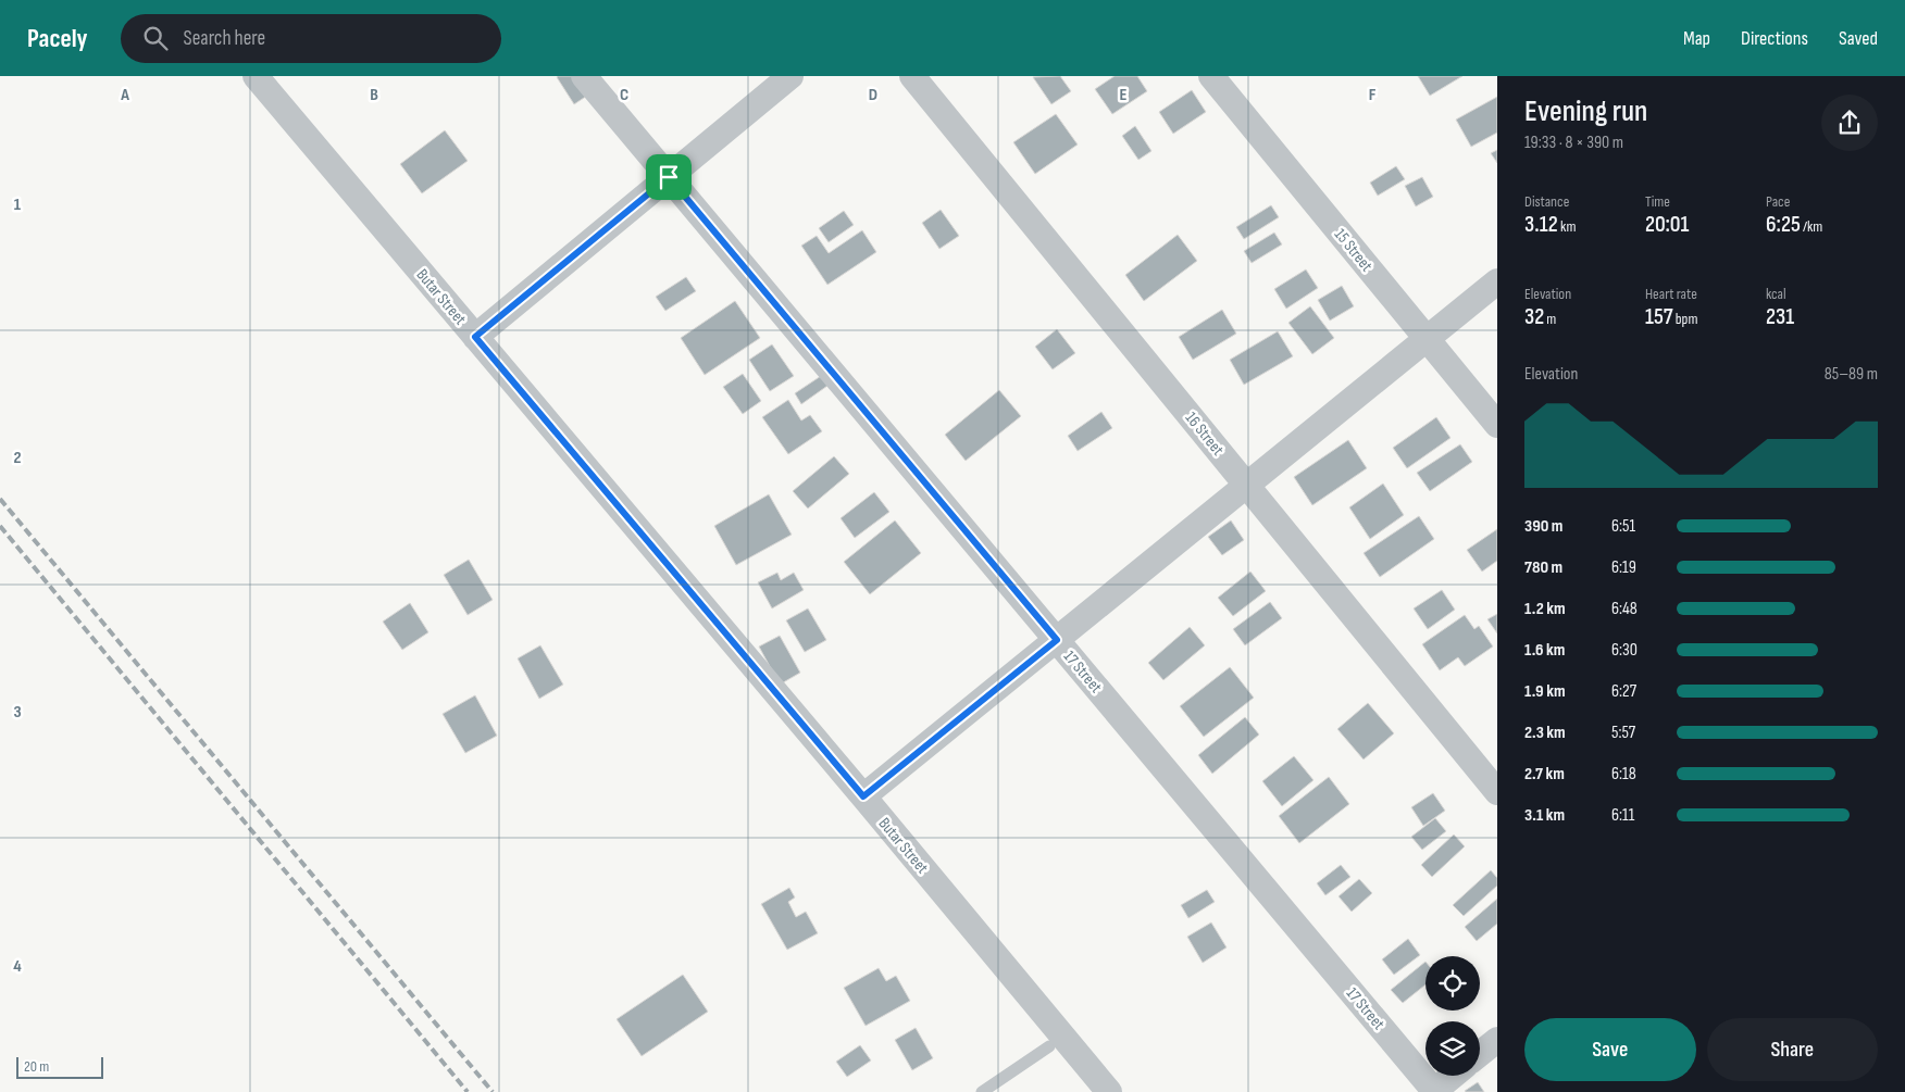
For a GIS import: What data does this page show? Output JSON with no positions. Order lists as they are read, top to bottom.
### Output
{
  "streets": {
    "street": [
      "15 Street",
      "Butar Street",
      "16 Street",
      "17 Street"
    ]
  },
  "scale_bar": "20 m",
  "page": {
    "header": "Pacely",
    "search": "Search here",
    "nav": ["Map", "Directions", "Saved"],
    "heading": ["Evening run", "19:33 · 8 × 390 m"],
    "stats": [
      ["Distance", "3.12 km"],
      ["Time", "20:01"],
      ["Pace", "6:25 /km"],
      ["Elevation", "32 m"],
      ["Heart rate", "157 bpm"],
      ["kcal", "231"]
    ],
    "chart": ["Elevation", "85–89 m"],
    "list": [
      {
        "name": "390 m",
        "note": "6:51"
      },
      {
        "name": "780 m",
        "note": "6:19"
      },
      {
        "name": "1.2 km",
        "note": "6:48"
      },
      {
        "name": "1.6 km",
        "note": "6:30"
      },
      {
        "name": "1.9 km",
        "note": "6:27"
      },
      {
        "name": "2.3 km",
        "note": "5:57"
      },
      {
        "name": "2.7 km",
        "note": "6:18"
      },
      {
        "name": "3.1 km",
        "note": "6:11"
      }
    ],
    "buttons": ["Save", "Share"],
    "scale": "20 m"
  },
  "grid": {
    "columns": [
      "A",
      "B",
      "C",
      "D",
      "E",
      "F"
    ],
    "rows": [
      "1",
      "2",
      "3",
      "4"
    ]
  }
}
